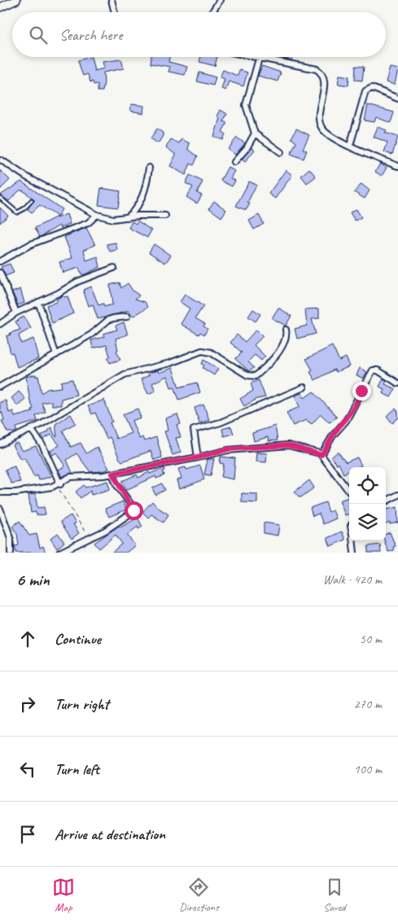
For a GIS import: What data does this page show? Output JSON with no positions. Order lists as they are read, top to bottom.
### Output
{
  "page": {
    "search": "Search here",
    "heading": ["6 min", "Walk · 420 m"],
    "list": [
      ["Continue", "50 m"],
      ["Turn right", "270 m"],
      ["Turn left", "100 m"],
      "Arrive at destination"
    ],
    "nav": ["Map", "Directions", "Saved"]
  }
}
